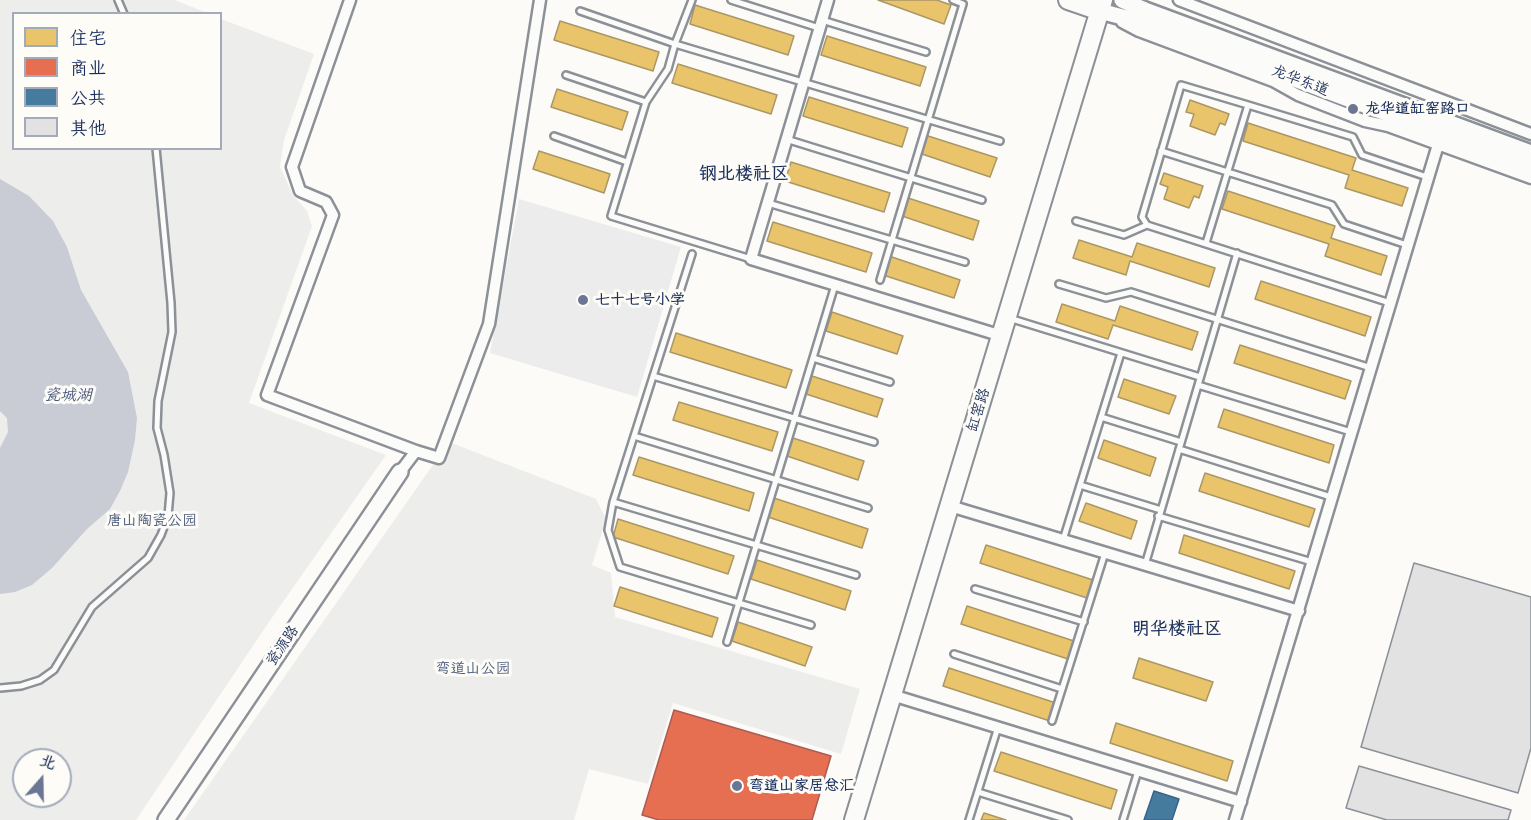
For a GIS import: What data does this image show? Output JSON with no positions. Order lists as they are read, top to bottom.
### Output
{
  "streets": {
    "main road": ["龙华东道", "缸窑路", "瓷源路"]
  },
  "crossings": [
    ["龙华东道", "缸窑路"]
  ],
  "districts": ["钢北楼社区", "明华楼社区"],
  "water": ["瓷城湖"],
  "parks": ["唐山陶瓷公园", "弯道山公园"],
  "places": ["龙华道缸窑路口", "七十七号小学", "弯道山家居总汇"],
  "legend": [
    "住宅",
    "商业",
    "公共",
    "其他"
  ],
  "north": "top"
}
